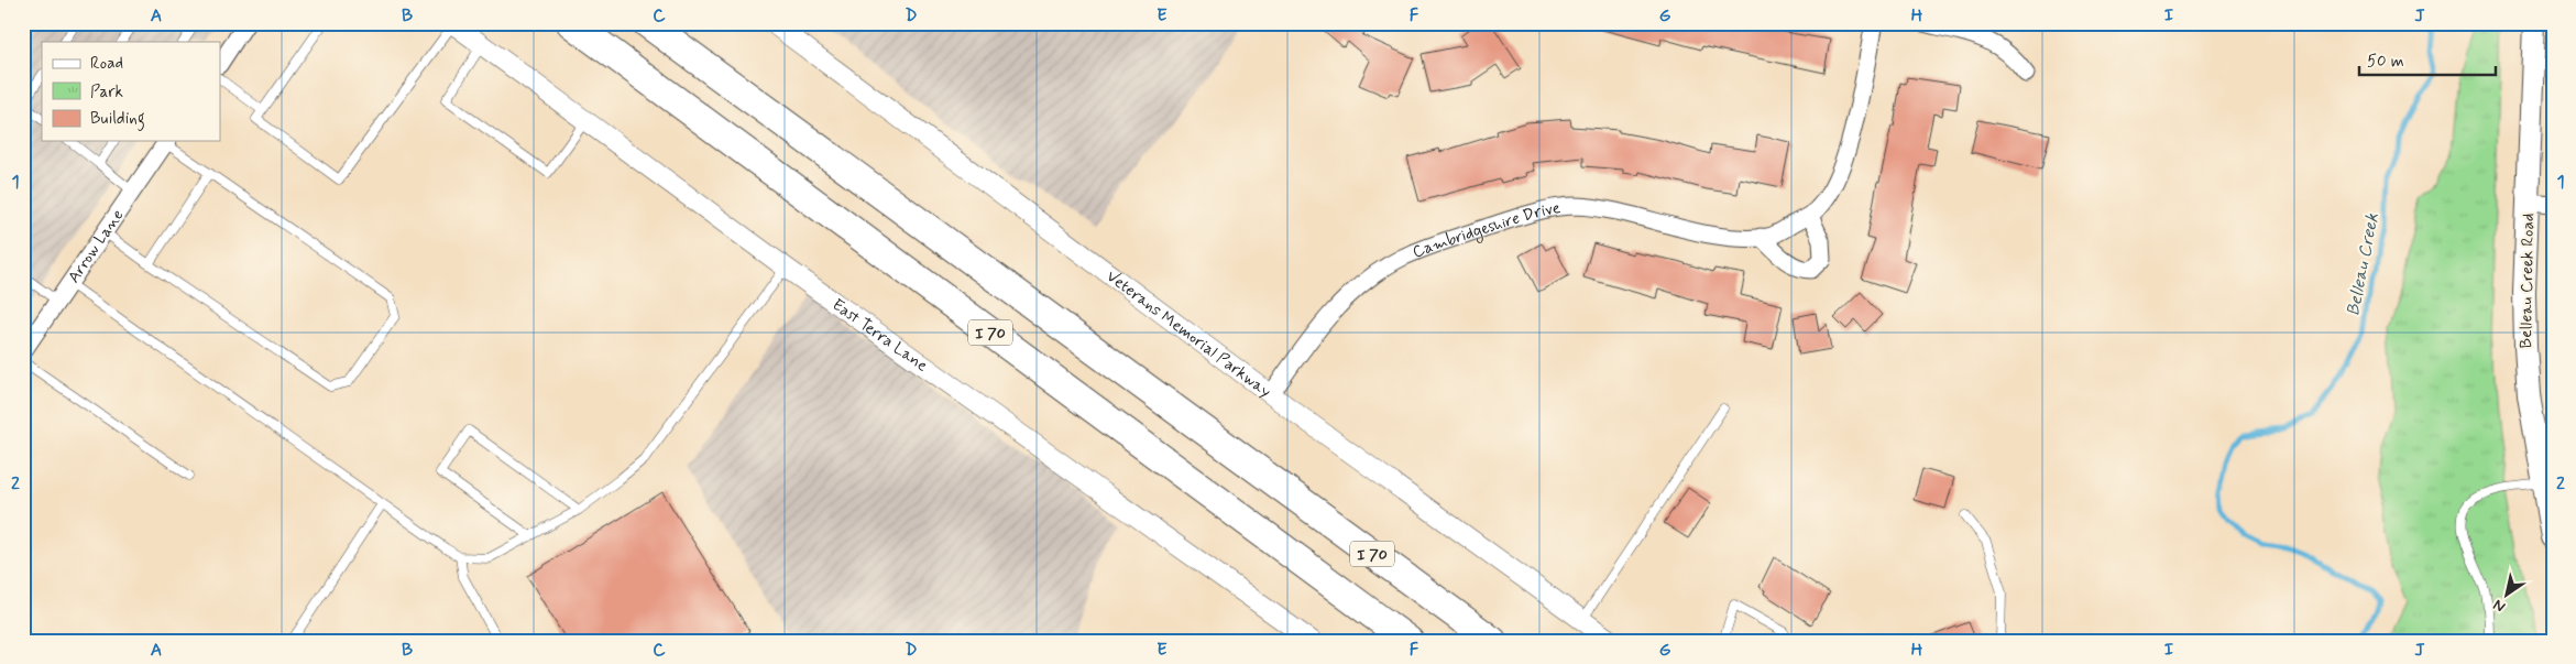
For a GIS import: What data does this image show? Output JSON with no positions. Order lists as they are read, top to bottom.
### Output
{
  "streets": {
    "highway": ["I 70"],
    "main road": ["Belleau Creek Road"],
    "street": [
      "Cambridgeshire Drive",
      "Arrow Lane",
      "Veterans Memorial Parkway",
      "East Terra Lane"
    ]
  },
  "crossings": [
    ["Cambridgeshire Drive", "Veterans Memorial Parkway"]
  ],
  "water": ["Belleau Creek"],
  "legend": ["Road", "Park", "Building"],
  "scale_bar": "50 m",
  "north": "bottom left",
  "grid": {
    "columns": [
      "A",
      "B",
      "C",
      "D",
      "E",
      "F",
      "G",
      "H",
      "I",
      "J"
    ],
    "rows": ["1", "2"]
  }
}
